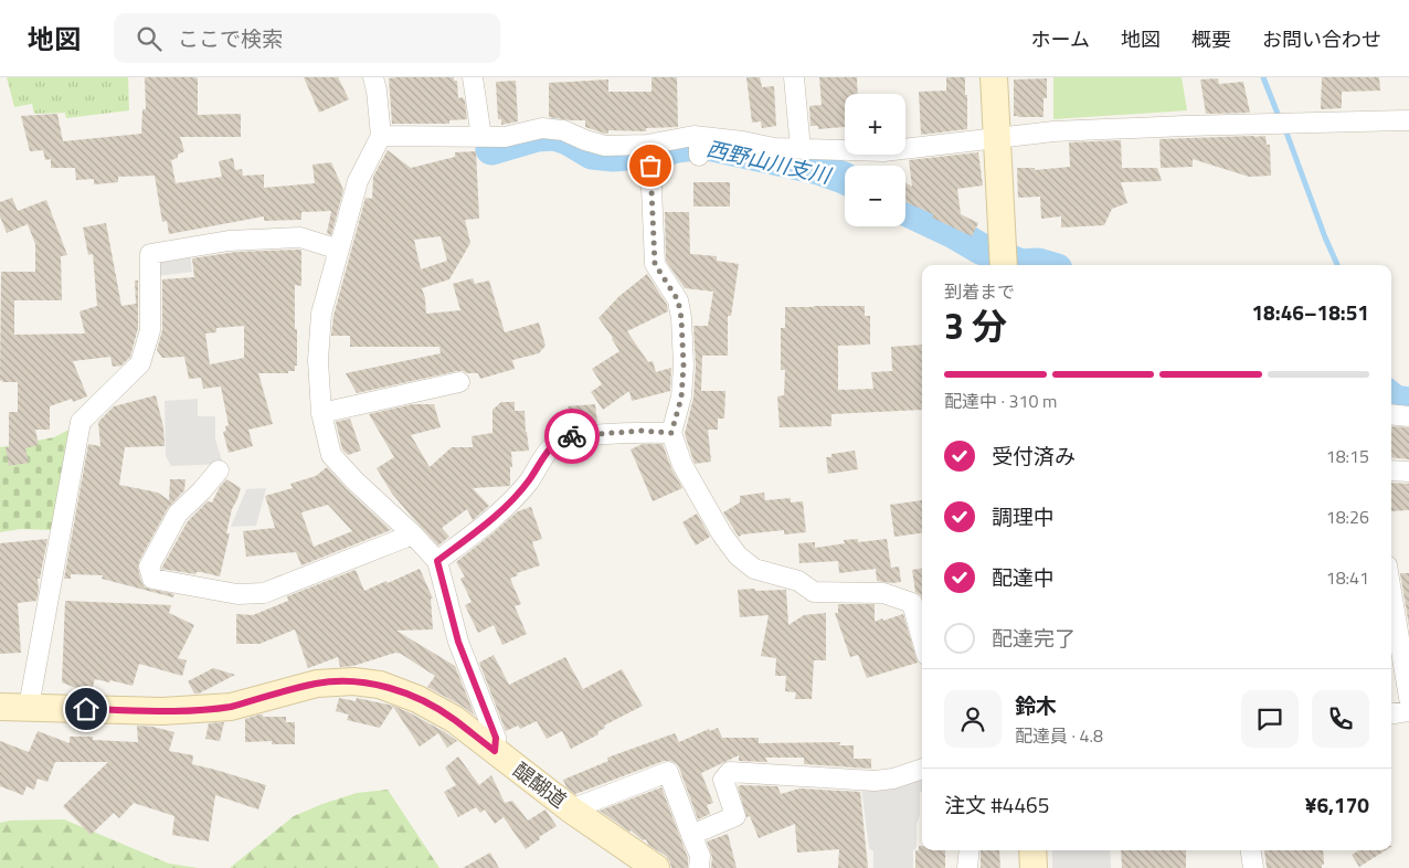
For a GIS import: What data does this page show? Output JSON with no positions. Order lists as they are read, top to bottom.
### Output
{
  "streets": {
    "main road": ["醍醐道"]
  },
  "water": ["西野山川支川"],
  "page": {
    "header": "地図",
    "search": "ここで検索",
    "nav": [
      "ホーム",
      "地図",
      "概要",
      "お問い合わせ"
    ],
    "map_buttons": ["+", "−"],
    "heading": ["3 分", "到着まで", "18:46–18:51"],
    "panel": [
      "鈴木",
      "配達員 · 4.8",
      "注文 #4465",
      "¥6,170"
    ],
    "bar": "配達中 · 310 m",
    "list": [
      ["受付済み", "18:15"],
      ["調理中", "18:26"],
      ["配達中", "18:41"],
      "配達完了"
    ]
  }
}
